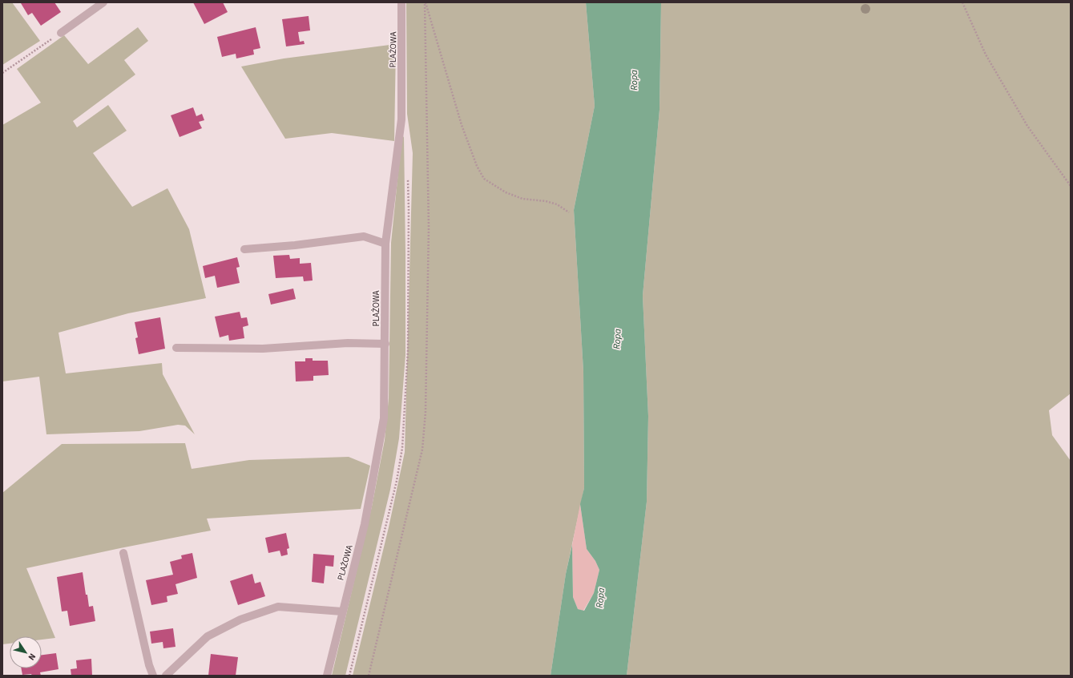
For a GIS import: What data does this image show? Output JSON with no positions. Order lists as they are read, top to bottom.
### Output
{
  "streets": {
    "street": ["PLAŻOWA"]
  },
  "water": ["Ropa"],
  "north": "bottom right"
}
